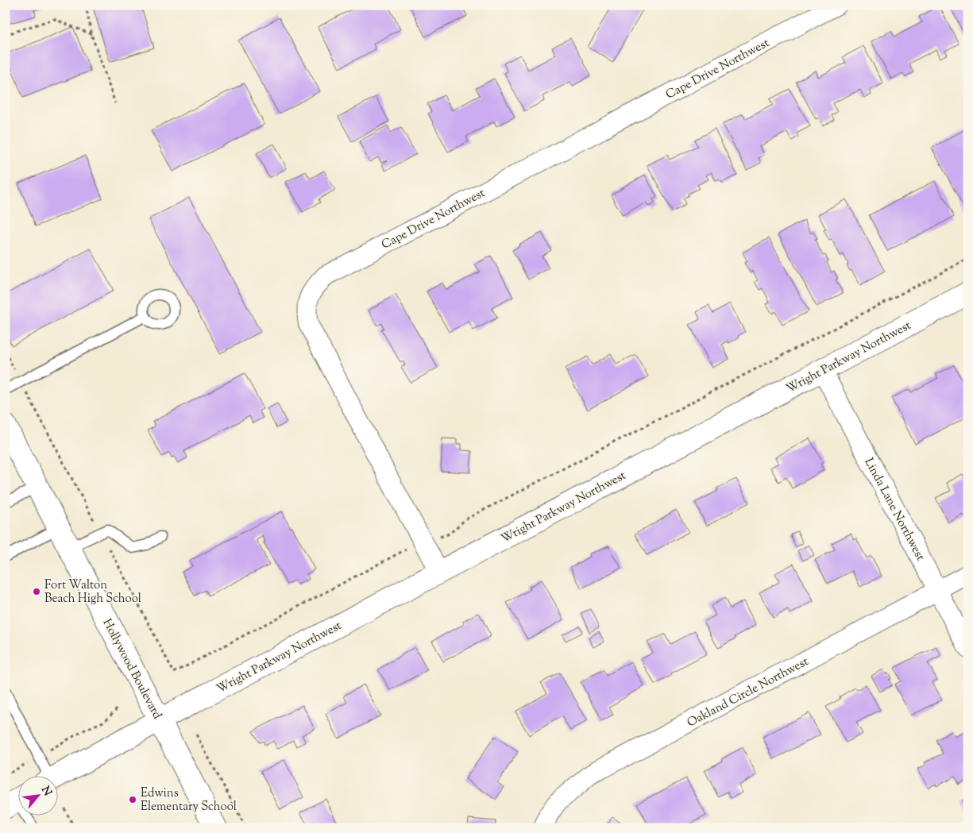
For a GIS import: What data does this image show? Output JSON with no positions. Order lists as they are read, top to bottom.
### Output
{
  "streets": {
    "street": [
      "Cape Drive Northwest",
      "Wright Parkway Northwest",
      "Linda Lane Northwest",
      "Hollywood Boulevard",
      "Oakland Circle Northwest"
    ]
  },
  "crossings": [
    ["Cape Drive Northwest", "Wright Parkway Northwest"],
    ["Wright Parkway Northwest", "Linda Lane Northwest"],
    ["Wright Parkway Northwest", "Hollywood Boulevard"],
    ["Linda Lane Northwest", "Oakland Circle Northwest"]
  ],
  "places": ["Fort Walton Beach High School", "Edwins Elementary School"],
  "north": "top right"
}
